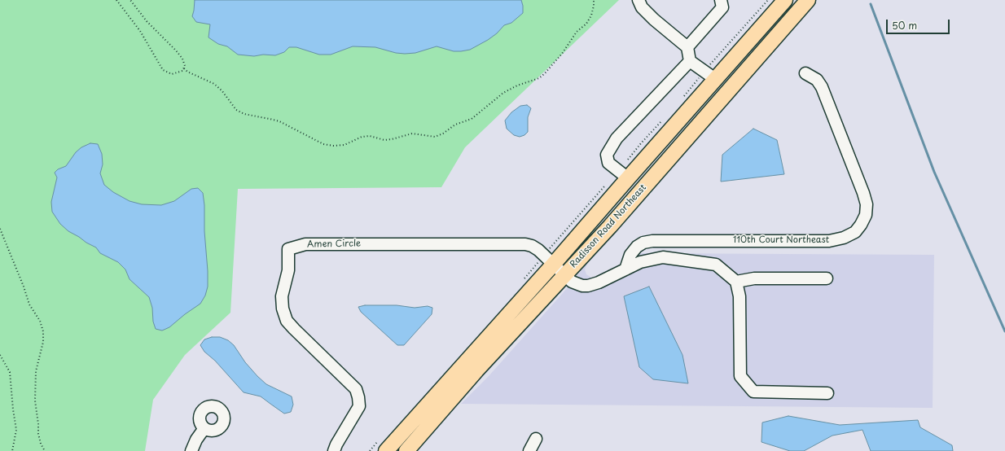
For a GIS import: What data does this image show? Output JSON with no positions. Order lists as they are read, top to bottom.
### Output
{
  "streets": {
    "main road": ["Radisson Road Northeast"],
    "street": ["110th Court Northeast", "Amen Circle"]
  },
  "crossings": [
    ["Radisson Road Northeast", "Amen Circle"]
  ],
  "scale_bar": "50 m"
}
